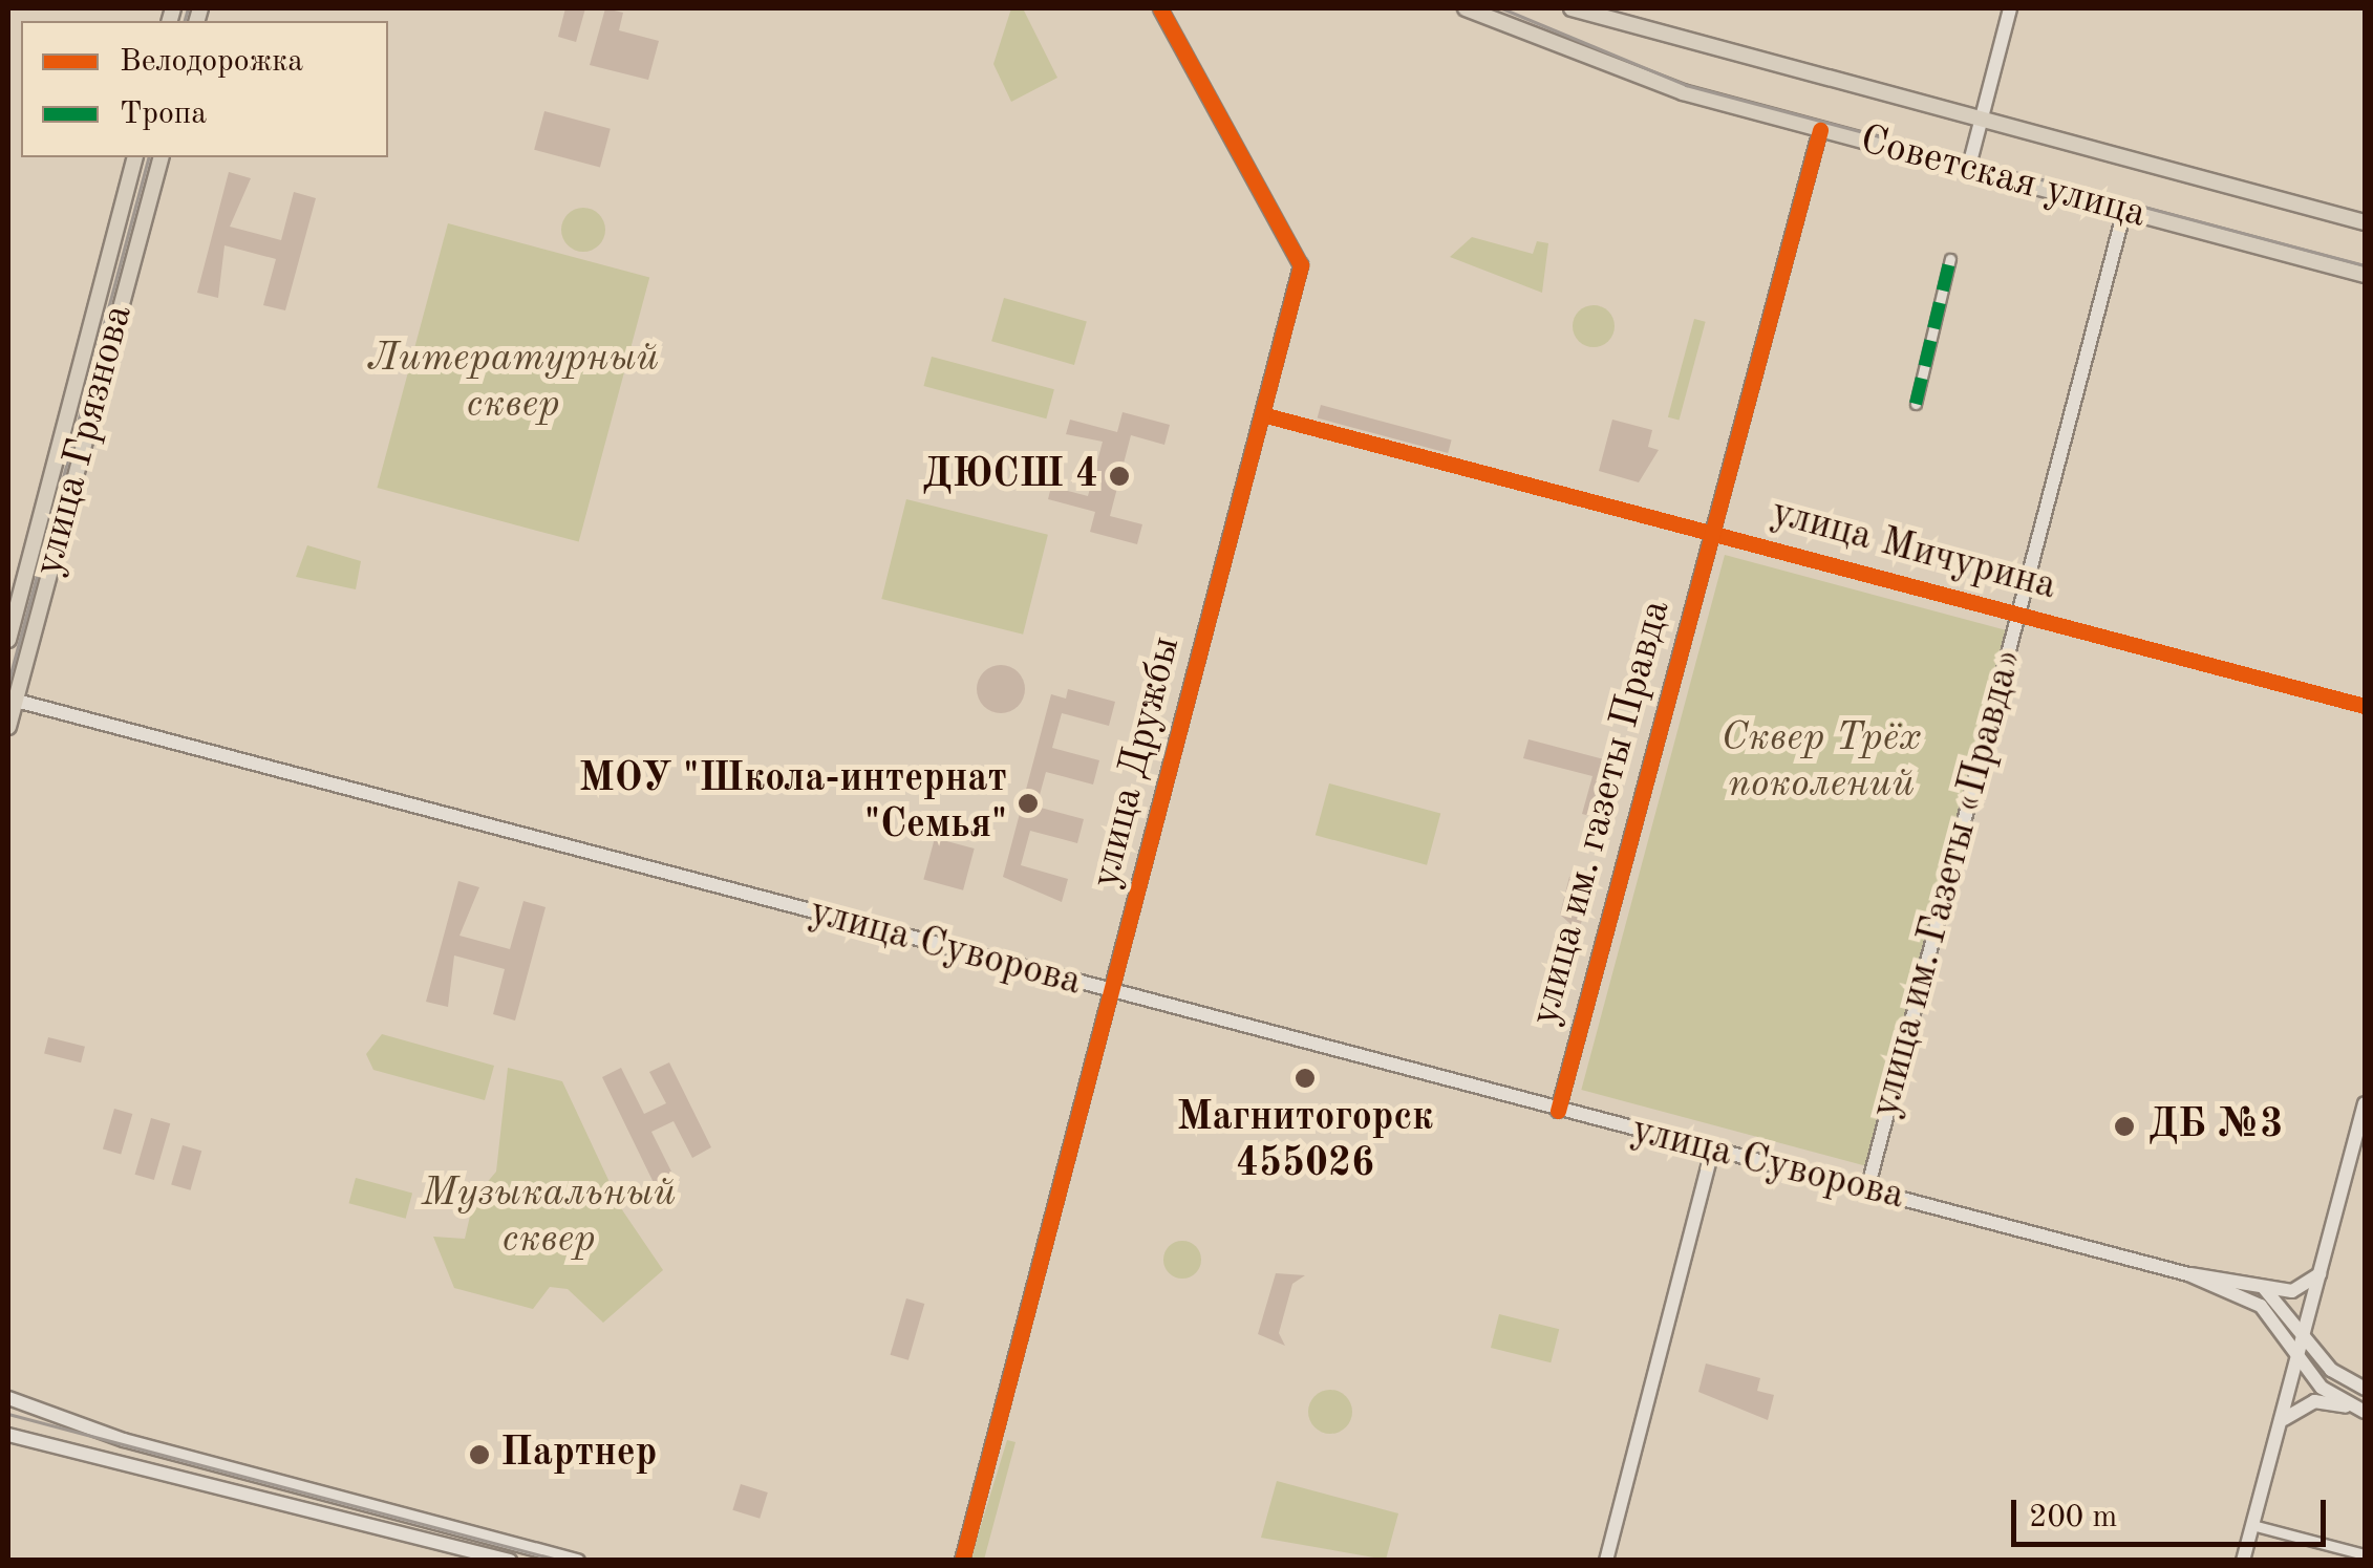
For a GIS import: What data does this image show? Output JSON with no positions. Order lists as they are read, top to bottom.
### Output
{
  "streets": {
    "main road": [
      "Советская улица",
      "улица Грязнова",
      "улица Дружбы",
      "улица им. газеты Правда",
      "улица им. Газеты «Правда»",
      "улица Суворова"
    ],
    "street": ["улица Мичурина"]
  },
  "crossings": [
    ["Советская улица", "улица им. Газеты «Правда»"],
    ["улица Грязнова", "улица Суворова"],
    ["улица Мичурина", "улица Дружбы"],
    ["улица Мичурина", "улица им. газеты Правда"],
    ["улица Мичурина", "улица им. Газеты «Правда»"],
    ["улица Дружбы", "улица Суворова"],
    ["улица им. газеты Правда", "улица Суворова"],
    ["улица им. Газеты «Правда»", "улица Суворова"]
  ],
  "parks": ["Литературный сквер", "Сквер Трёх поколений", "Музыкальный сквер"],
  "places": [
    "ДЮСШ 4",
    "МОУ \"Школа-интернат \"Семья\"",
    "Магнитогорск 455026",
    "ДБ №3",
    "Партнер"
  ],
  "legend": ["Велодорожка", "Тропа"],
  "scale_bar": "200 m"
}
